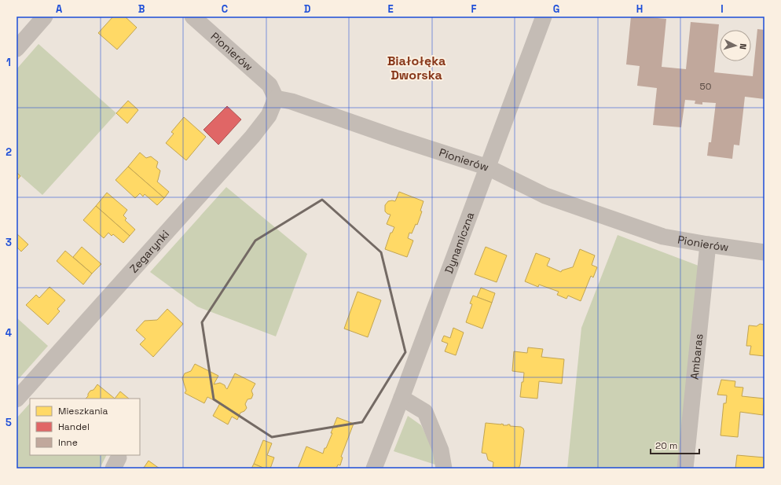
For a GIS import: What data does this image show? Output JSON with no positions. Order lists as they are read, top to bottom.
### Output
{
  "streets": {
    "street": [
      "Pionierów",
      "Dynamiczna",
      "Zegarynki",
      "Ambaras"
    ]
  },
  "crossings": [
    ["Pionierów", "Dynamiczna"],
    ["Pionierów", "Zegarynki"],
    ["Pionierów", "Ambaras"]
  ],
  "districts": ["Białołęka Dworska"],
  "house_numbers": ["50"],
  "legend": ["Mieszkania", "Handel", "Inne"],
  "scale_bar": "20 m",
  "north": "right",
  "grid": {
    "columns": [
      "A",
      "B",
      "C",
      "D",
      "E",
      "F",
      "G",
      "H",
      "I"
    ],
    "rows": [
      "1",
      "2",
      "3",
      "4",
      "5"
    ]
  }
}
